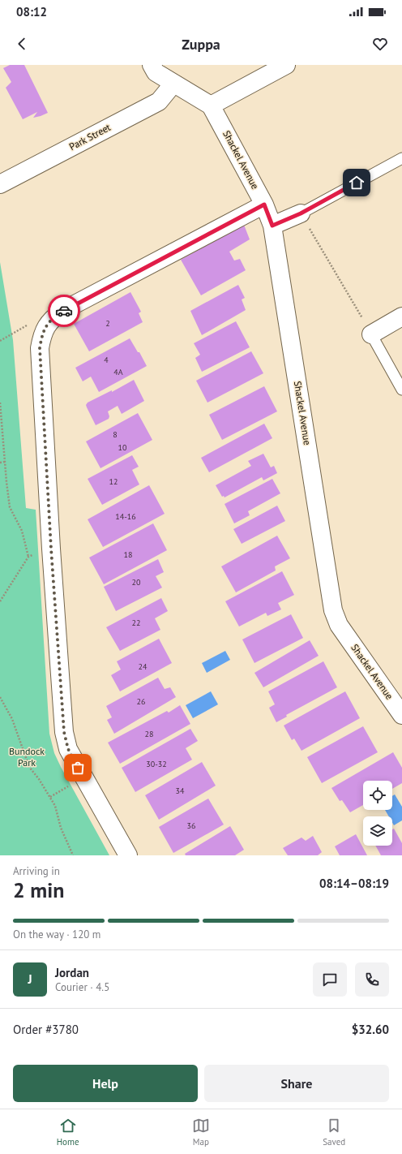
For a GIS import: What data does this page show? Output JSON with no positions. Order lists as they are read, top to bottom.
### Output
{
  "streets": {
    "street": ["Park Street", "Shackel Avenue"]
  },
  "parks": ["Bundock Park"],
  "house_numbers": [
    "2",
    "4",
    "4A",
    "8",
    "10",
    "12",
    "14-16",
    "18",
    "20",
    "22",
    "24",
    "26",
    "28",
    "30-32",
    "34",
    "36"
  ],
  "page": {
    "status": "08:12",
    "header": "Zuppa",
    "heading": ["2 min", "Arriving in", "08:14–08:19"],
    "panel": [
      "Jordan",
      "Courier · 4.5",
      "Order #3780",
      "$32.60"
    ],
    "bar": "On the way · 120 m",
    "round": "J",
    "buttons": ["Help", "Share"],
    "tabs": ["Home", "Map", "Saved"]
  }
}
